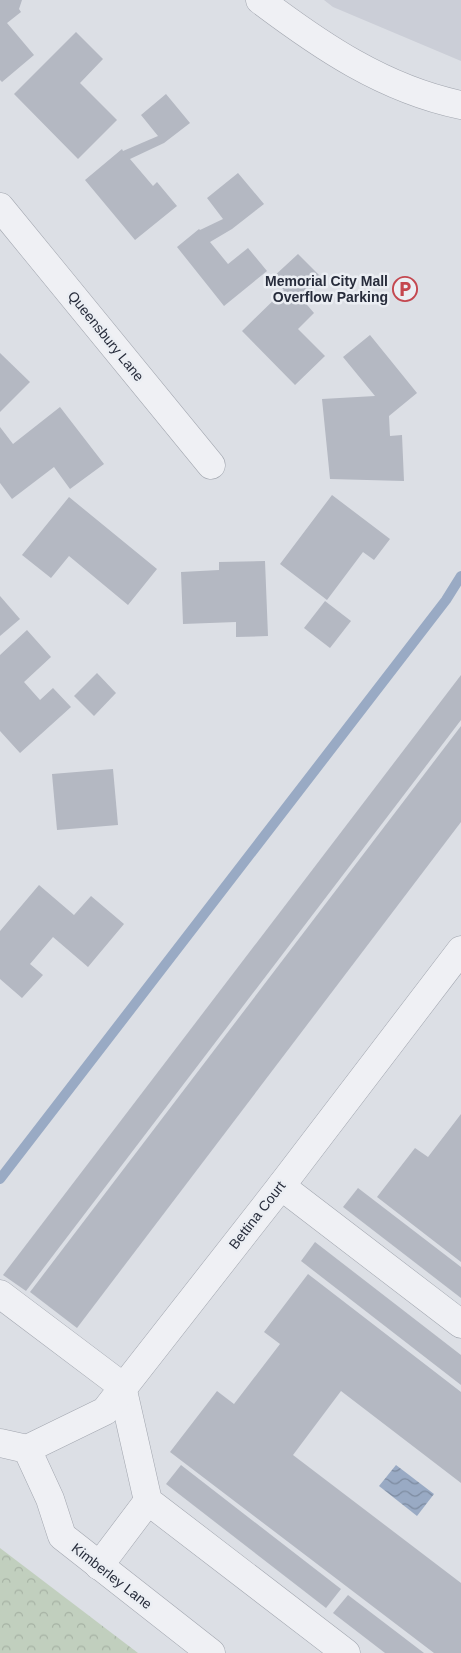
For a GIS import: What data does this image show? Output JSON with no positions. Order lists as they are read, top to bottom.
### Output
{
  "streets": {
    "street": ["Queensbury Lane", "Bettina Court", "Kimberley Lane"]
  },
  "crossings": [
    ["Bettina Court", "Kimberley Lane"]
  ],
  "places": {
    "parking": ["Memorial City Mall Overflow Parking"]
  }
}
